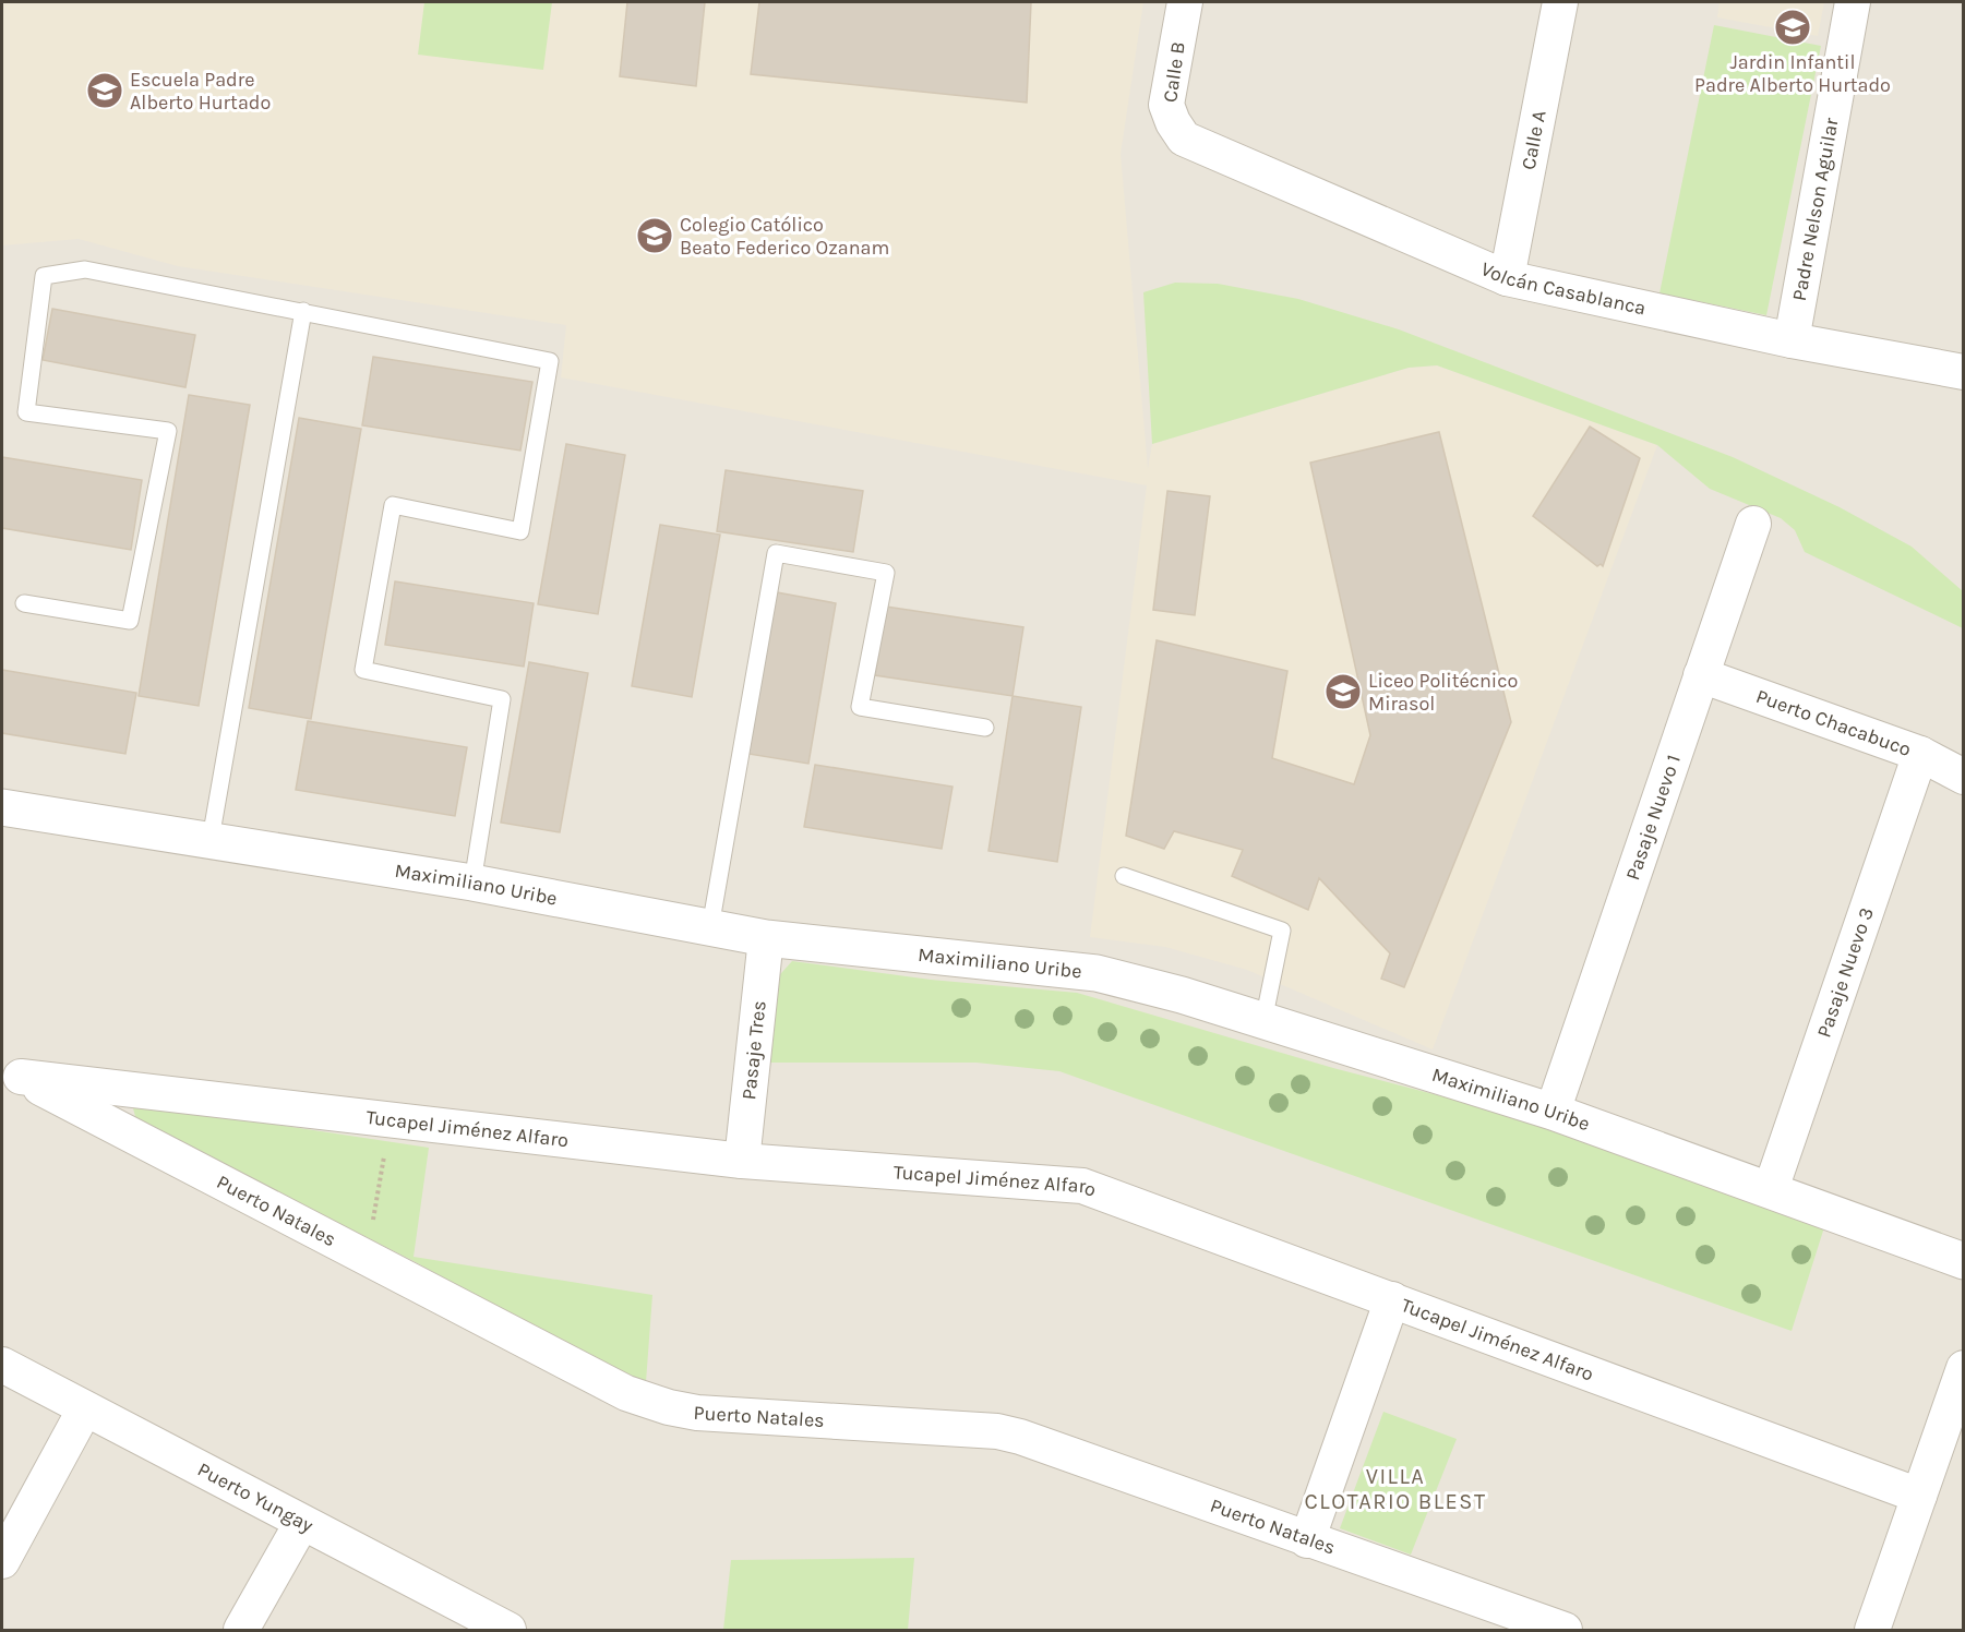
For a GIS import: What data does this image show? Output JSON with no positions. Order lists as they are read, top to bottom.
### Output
{
  "streets": {
    "street": [
      "Calle B",
      "Calle A",
      "Padre Nelson Aguilar",
      "Volcán Casablanca",
      "Puerto Chacabuco",
      "Pasaje Nuevo 1",
      "Maximiliano Uribe",
      "Pasaje Nuevo 3",
      "Pasaje Tres",
      "Tucapel Jiménez Alfaro",
      "Puerto Natales",
      "Puerto Yungay"
    ]
  },
  "crossings": [
    ["Calle B", "Volcán Casablanca"],
    ["Calle A", "Volcán Casablanca"],
    ["Padre Nelson Aguilar", "Volcán Casablanca"],
    ["Puerto Chacabuco", "Pasaje Nuevo 1"],
    ["Puerto Chacabuco", "Pasaje Nuevo 3"],
    ["Pasaje Nuevo 1", "Maximiliano Uribe"],
    ["Maximiliano Uribe", "Pasaje Nuevo 3"],
    ["Maximiliano Uribe", "Pasaje Tres"],
    ["Pasaje Tres", "Tucapel Jiménez Alfaro"],
    ["Tucapel Jiménez Alfaro", "Puerto Natales"]
  ],
  "districts": ["VILLA CLOTARIO BLEST"],
  "places": {
    "school or university": [
      "Jardin Infantil Padre Alberto Hurtado",
      "Escuela Padre Alberto Hurtado",
      "Colegio Católico Beato Federico Ozanam",
      "Liceo Politécnico Mirasol"
    ]
  }
}
